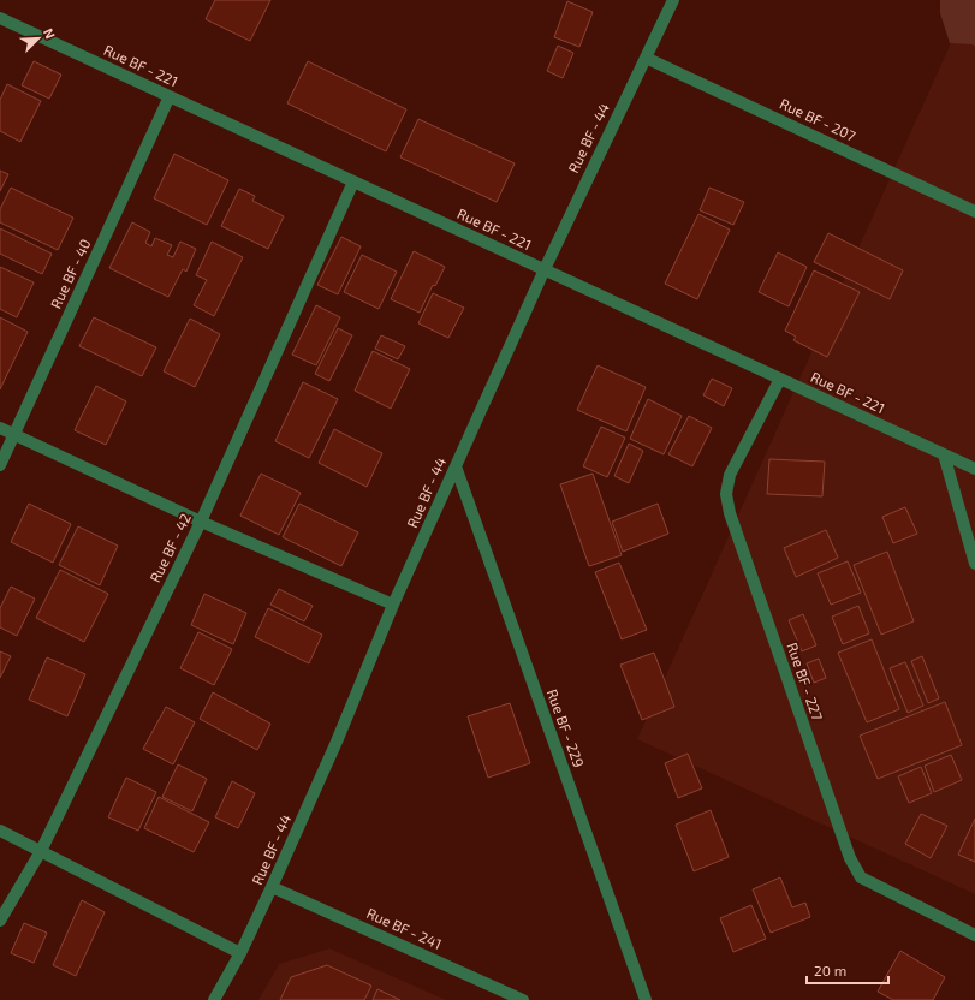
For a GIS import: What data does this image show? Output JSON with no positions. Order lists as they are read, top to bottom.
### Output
{
  "streets": {
    "street": [
      "Rue BF - 221",
      "Rue BF - 207",
      "Rue BF - 44",
      "Rue BF - 40",
      "Rue BF - 42",
      "Rue BF - 227",
      "Rue BF - 229",
      "Rue BF - 241"
    ]
  },
  "crossings": [
    ["Rue BF - 221", "Rue BF - 44"],
    ["Rue BF - 221", "Rue BF - 40"],
    ["Rue BF - 221", "Rue BF - 42"],
    ["Rue BF - 221", "Rue BF - 227"],
    ["Rue BF - 207", "Rue BF - 44"],
    ["Rue BF - 44", "Rue BF - 229"],
    ["Rue BF - 44", "Rue BF - 241"]
  ],
  "scale_bar": "20 m",
  "north": "top right"
}
